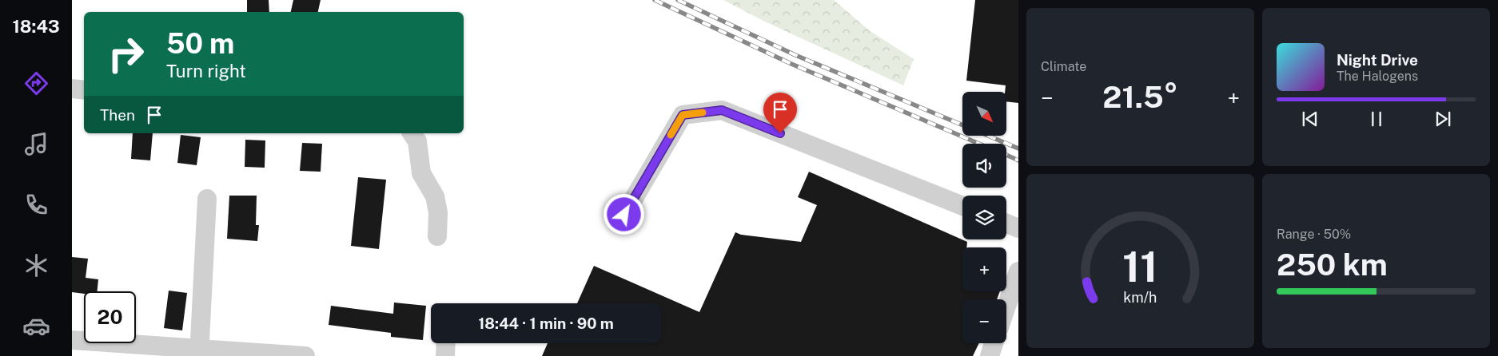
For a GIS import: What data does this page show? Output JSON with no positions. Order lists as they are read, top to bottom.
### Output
{
  "north": "bottom right",
  "page": {
    "tabs": "18:43",
    "tile": [
      "Climate",
      ["Range · 50%", "250 km"]
    ],
    "turn": ["50 m", "Turn right"],
    "song": ["Night Drive", "The Halogens"],
    "heat": ["−", "21.5°", "+"],
    "map_buttons": ["+", "−"],
    "then": "Then",
    "limit": "20",
    "trip": "18:44 · 1 min · 90 m",
    "gauge": ["11", "km/h"]
  }
}
